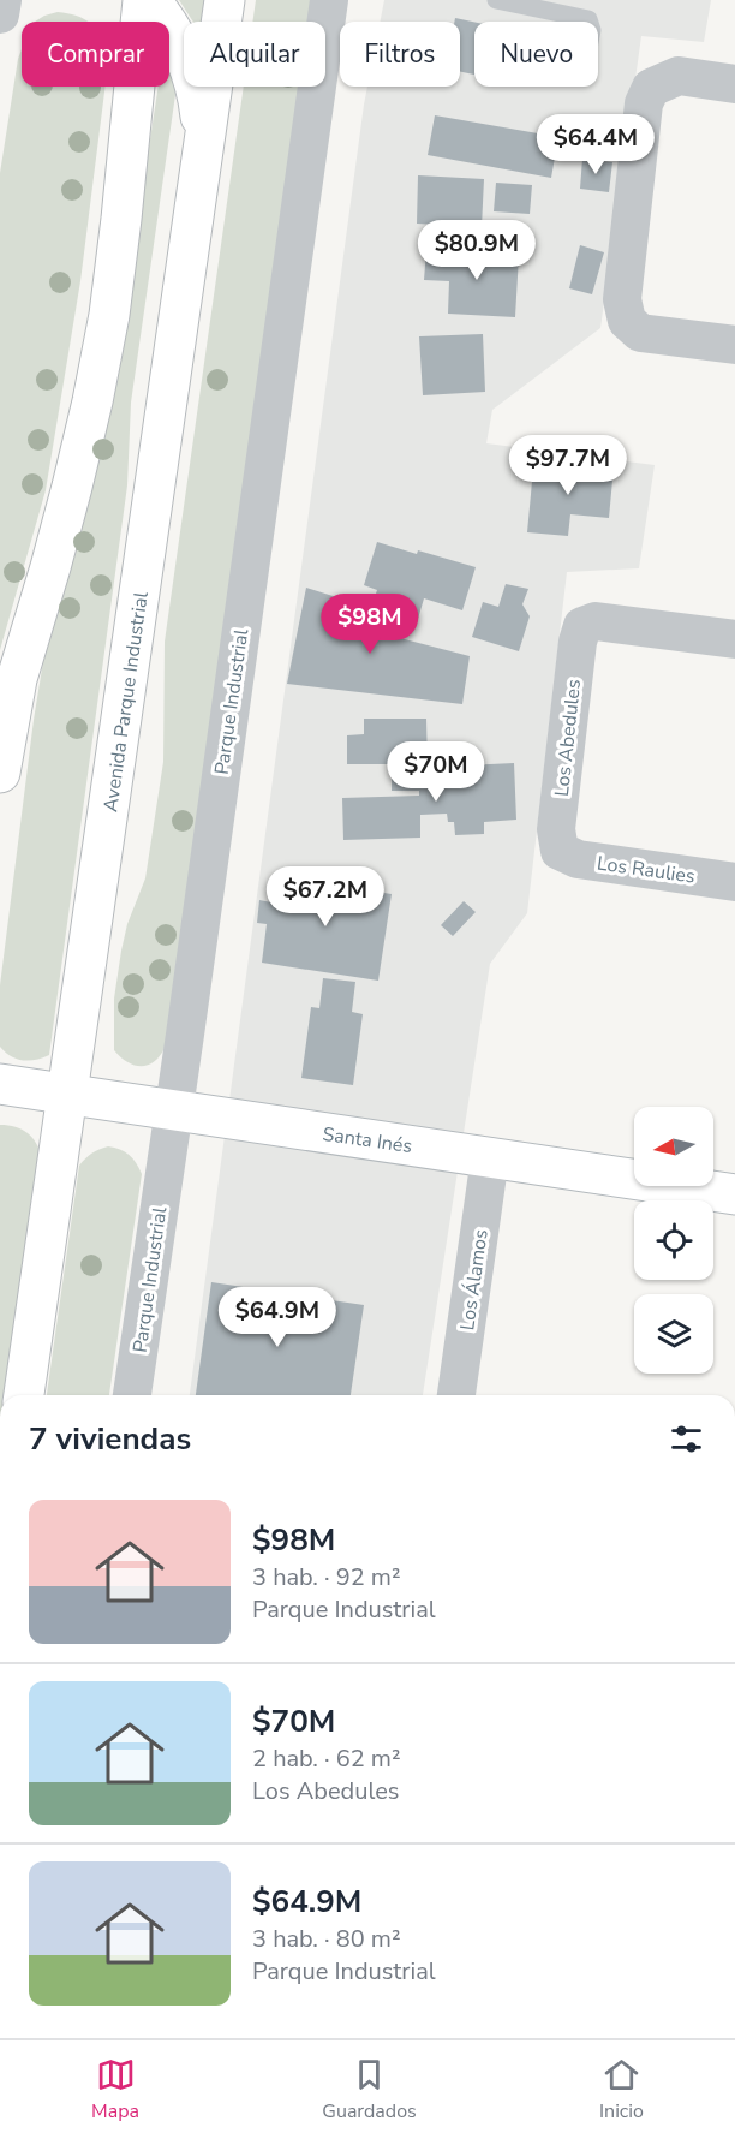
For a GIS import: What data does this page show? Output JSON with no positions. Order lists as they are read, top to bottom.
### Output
{
  "streets": {
    "main road": ["Avenida Parque Industrial", "Santa Inés"],
    "street": [
      "Parque Industrial",
      "Los Abedules",
      "Los Raulies",
      "Los Álamos"
    ]
  },
  "crossings": [
    ["Avenida Parque Industrial", "Santa Inés"],
    ["Parque Industrial", "Santa Inés"],
    ["Los Abedules", "Los Raulies"],
    ["Santa Inés", "Los Álamos"]
  ],
  "north": "left",
  "page": {
    "chip": [
      "Comprar",
      "Alquilar",
      "Filtros",
      "Nuevo"
    ],
    "price": [
      "$64.4M",
      "$80.9M",
      "$97.7M",
      "$98M",
      "$70M",
      "$67.2M",
      "$64.9M"
    ],
    "heading": "7 viviendas",
    "list": [
      {
        "name": "$98M",
        "note": "3 hab. · 92 m² · Parque Industrial"
      },
      {
        "name": "$70M",
        "note": "2 hab. · 62 m² · Los Abedules"
      },
      {
        "name": "$64.9M",
        "note": "3 hab. · 80 m² · Parque Industrial"
      }
    ],
    "tabs": ["Mapa", "Guardados", "Inicio"]
  }
}
